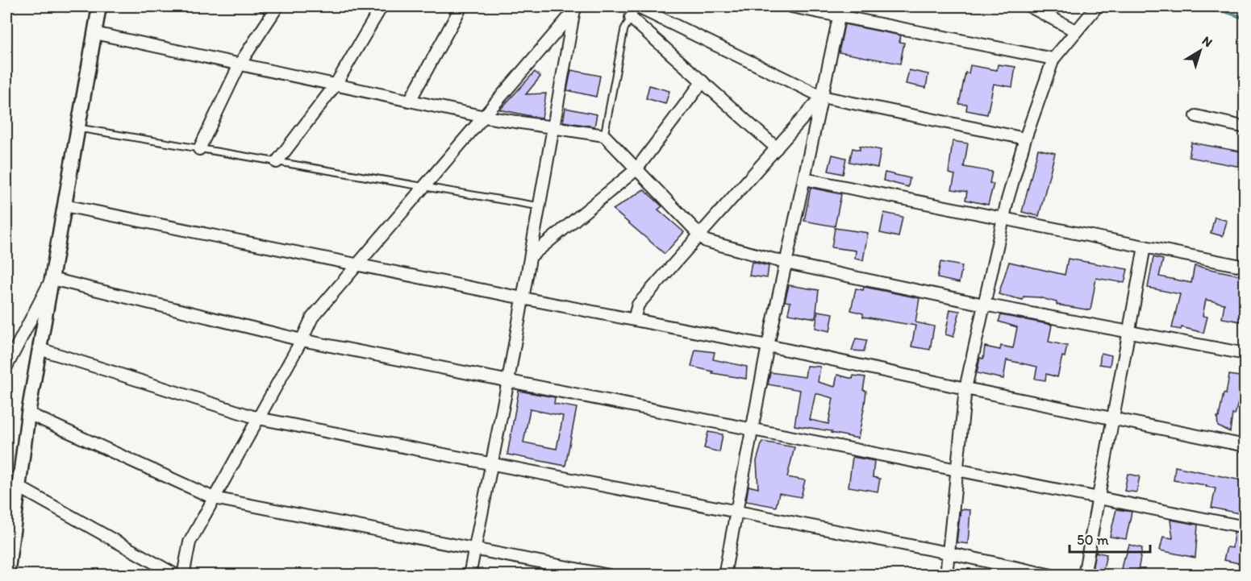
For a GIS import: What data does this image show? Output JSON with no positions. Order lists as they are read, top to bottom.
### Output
{
  "scale_bar": "50 m",
  "north": "top right"
}
